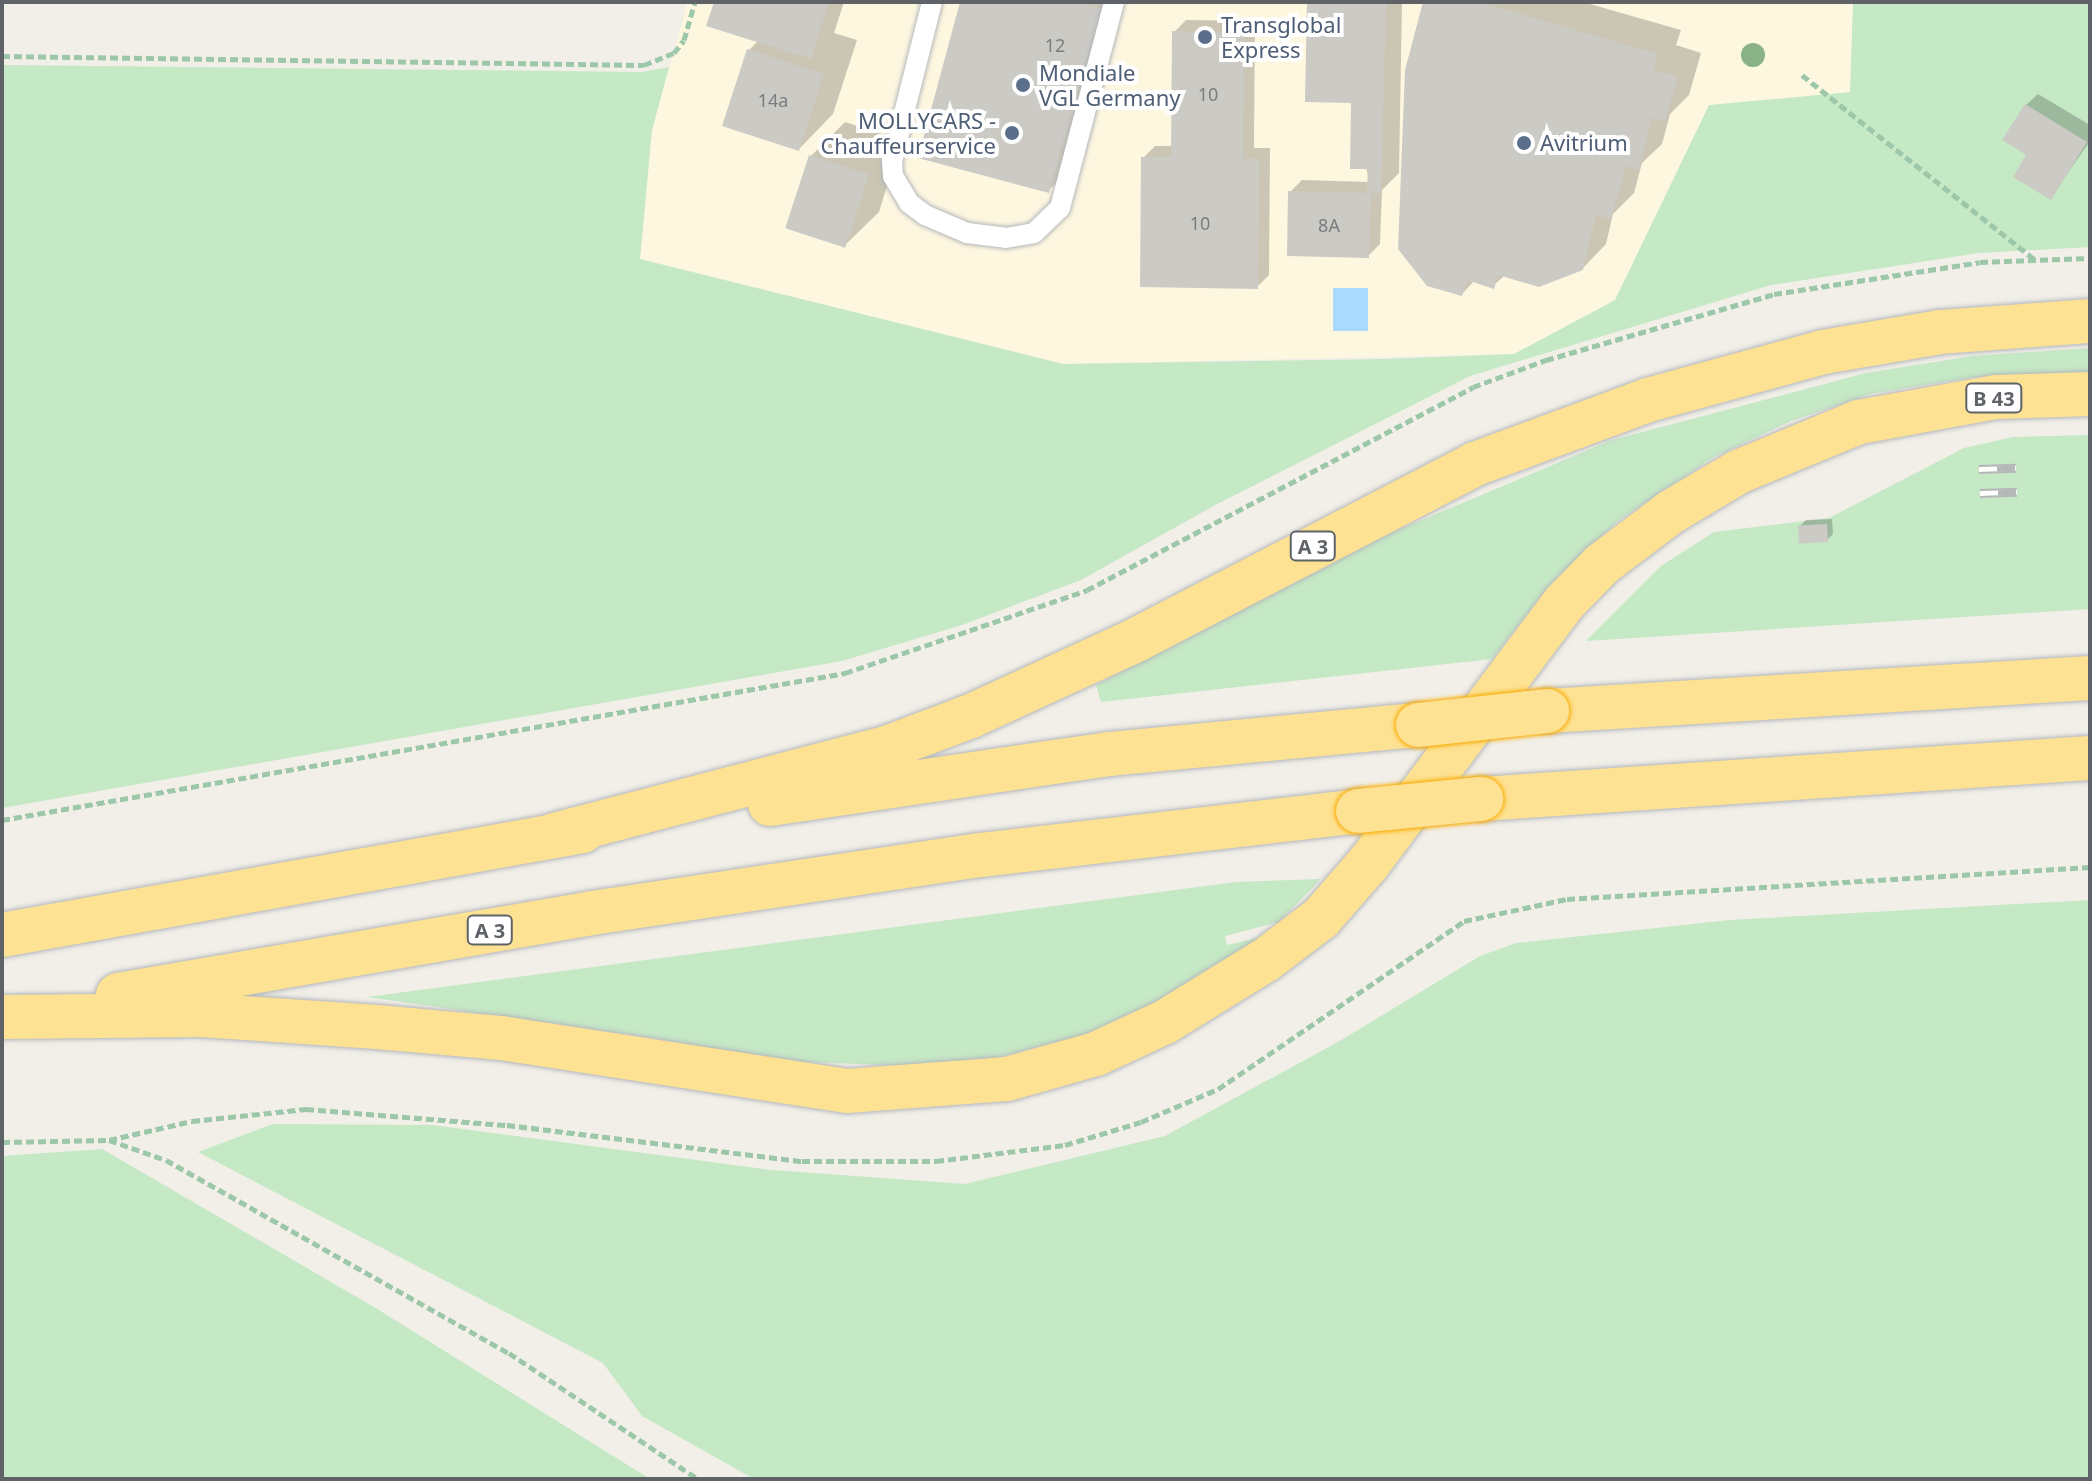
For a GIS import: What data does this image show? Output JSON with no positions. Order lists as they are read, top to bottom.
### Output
{
  "streets": {
    "highway": ["B 43", "A 3"]
  },
  "crossings": [
    ["B 43", "A 3"]
  ],
  "places": [
    "Transglobal Express",
    "Mondiale VGL Germany",
    "MOLLYCARS - Chauffeurservice",
    "Avitrium"
  ],
  "house_numbers": [
    "12",
    "10",
    "14a",
    "10",
    "8A"
  ]
}
